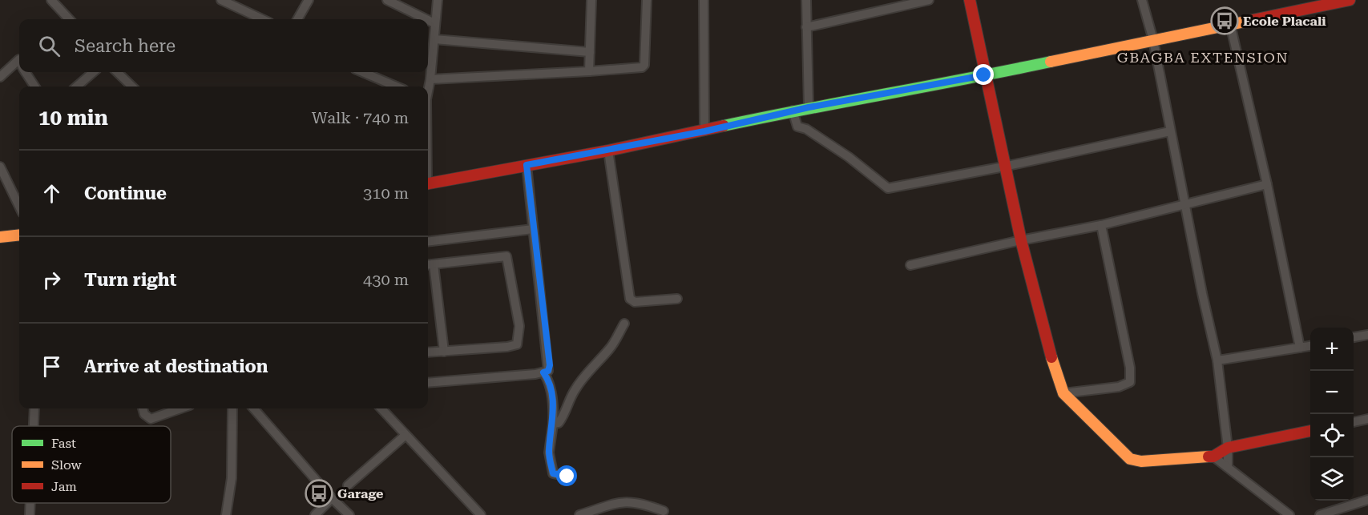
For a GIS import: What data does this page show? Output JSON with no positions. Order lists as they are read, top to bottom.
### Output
{
  "districts": ["GBAGBA EXTENSION"],
  "places": {
    "bus stop": ["Ecole Placali", "Garage"]
  },
  "legend": ["Fast", "Slow", "Jam"],
  "page": {
    "search": "Search here",
    "heading": ["10 min", "Walk · 740 m"],
    "list": [
      ["Continue", "310 m"],
      ["Turn right", "430 m"],
      "Arrive at destination"
    ],
    "map_buttons": ["+", "−"]
  }
}
